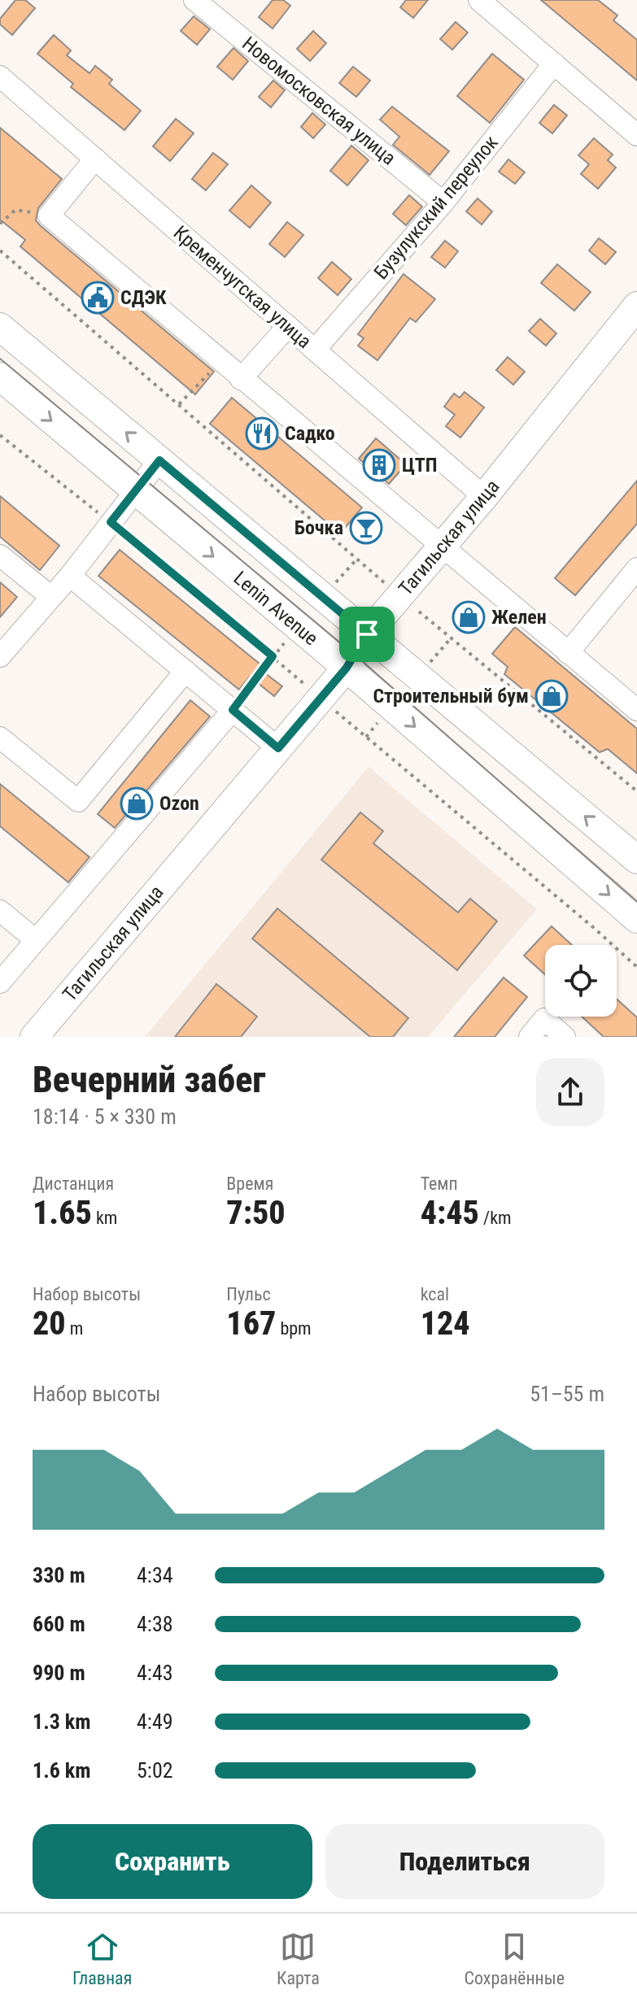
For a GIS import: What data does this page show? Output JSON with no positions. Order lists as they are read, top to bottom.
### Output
{
  "streets": {
    "main road": ["Тагильская улица", "Lenin Avenue"],
    "street": ["Новомосковская улица", "Бузулукский переулок", "Кременчугская улица"]
  },
  "crossings": [
    ["Новомосковская улица", "Бузулукский переулок"],
    ["Бузулукский переулок", "Кременчугская улица"],
    ["Кременчугская улица", "Тагильская улица"],
    ["Тагильская улица", "Lenin Avenue"]
  ],
  "places": {
    "public building": ["СДЭК"],
    "restaurant": ["Садко"],
    "building": ["ЦТП"],
    "bar": ["Бочка"],
    "shop": ["Желен", "Строительный бум", "Ozon"]
  },
  "page": {
    "heading": ["Вечерний забег", "18:14 · 5 × 330 m"],
    "stats": [
      ["Дистанция", "1.65 km"],
      ["Время", "7:50"],
      ["Темп", "4:45 /km"],
      ["Набор высоты", "20 m"],
      ["Пульс", "167 bpm"],
      ["kcal", "124"]
    ],
    "chart": ["Набор высоты", "51–55 m"],
    "list": [
      {
        "name": "330 m",
        "note": "4:34"
      },
      {
        "name": "660 m",
        "note": "4:38"
      },
      {
        "name": "990 m",
        "note": "4:43"
      },
      {
        "name": "1.3 km",
        "note": "4:49"
      },
      {
        "name": "1.6 km",
        "note": "5:02"
      }
    ],
    "buttons": ["Сохранить", "Поделиться"],
    "tabs": ["Главная", "Карта", "Сохранённые"]
  }
}
